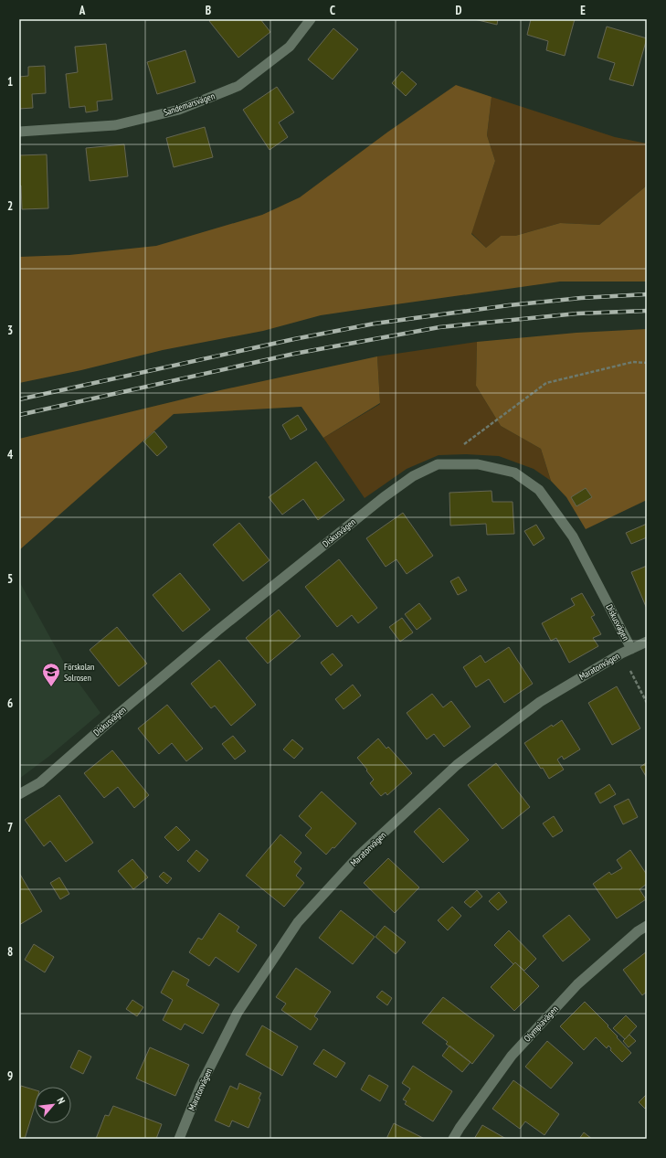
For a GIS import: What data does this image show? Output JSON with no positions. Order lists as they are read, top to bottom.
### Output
{
  "streets": {
    "street": [
      "Sandemarsvägen",
      "Diskusvägen",
      "Maratonvägen",
      "Olympiavägen"
    ]
  },
  "crossings": [
    ["Diskusvägen", "Maratonvägen"]
  ],
  "places": {
    "school or university": ["Förskolan Solrosen"]
  },
  "north": "top right",
  "grid": {
    "columns": [
      "A",
      "B",
      "C",
      "D",
      "E"
    ],
    "rows": [
      "1",
      "2",
      "3",
      "4",
      "5",
      "6",
      "7",
      "8",
      "9"
    ]
  }
}
